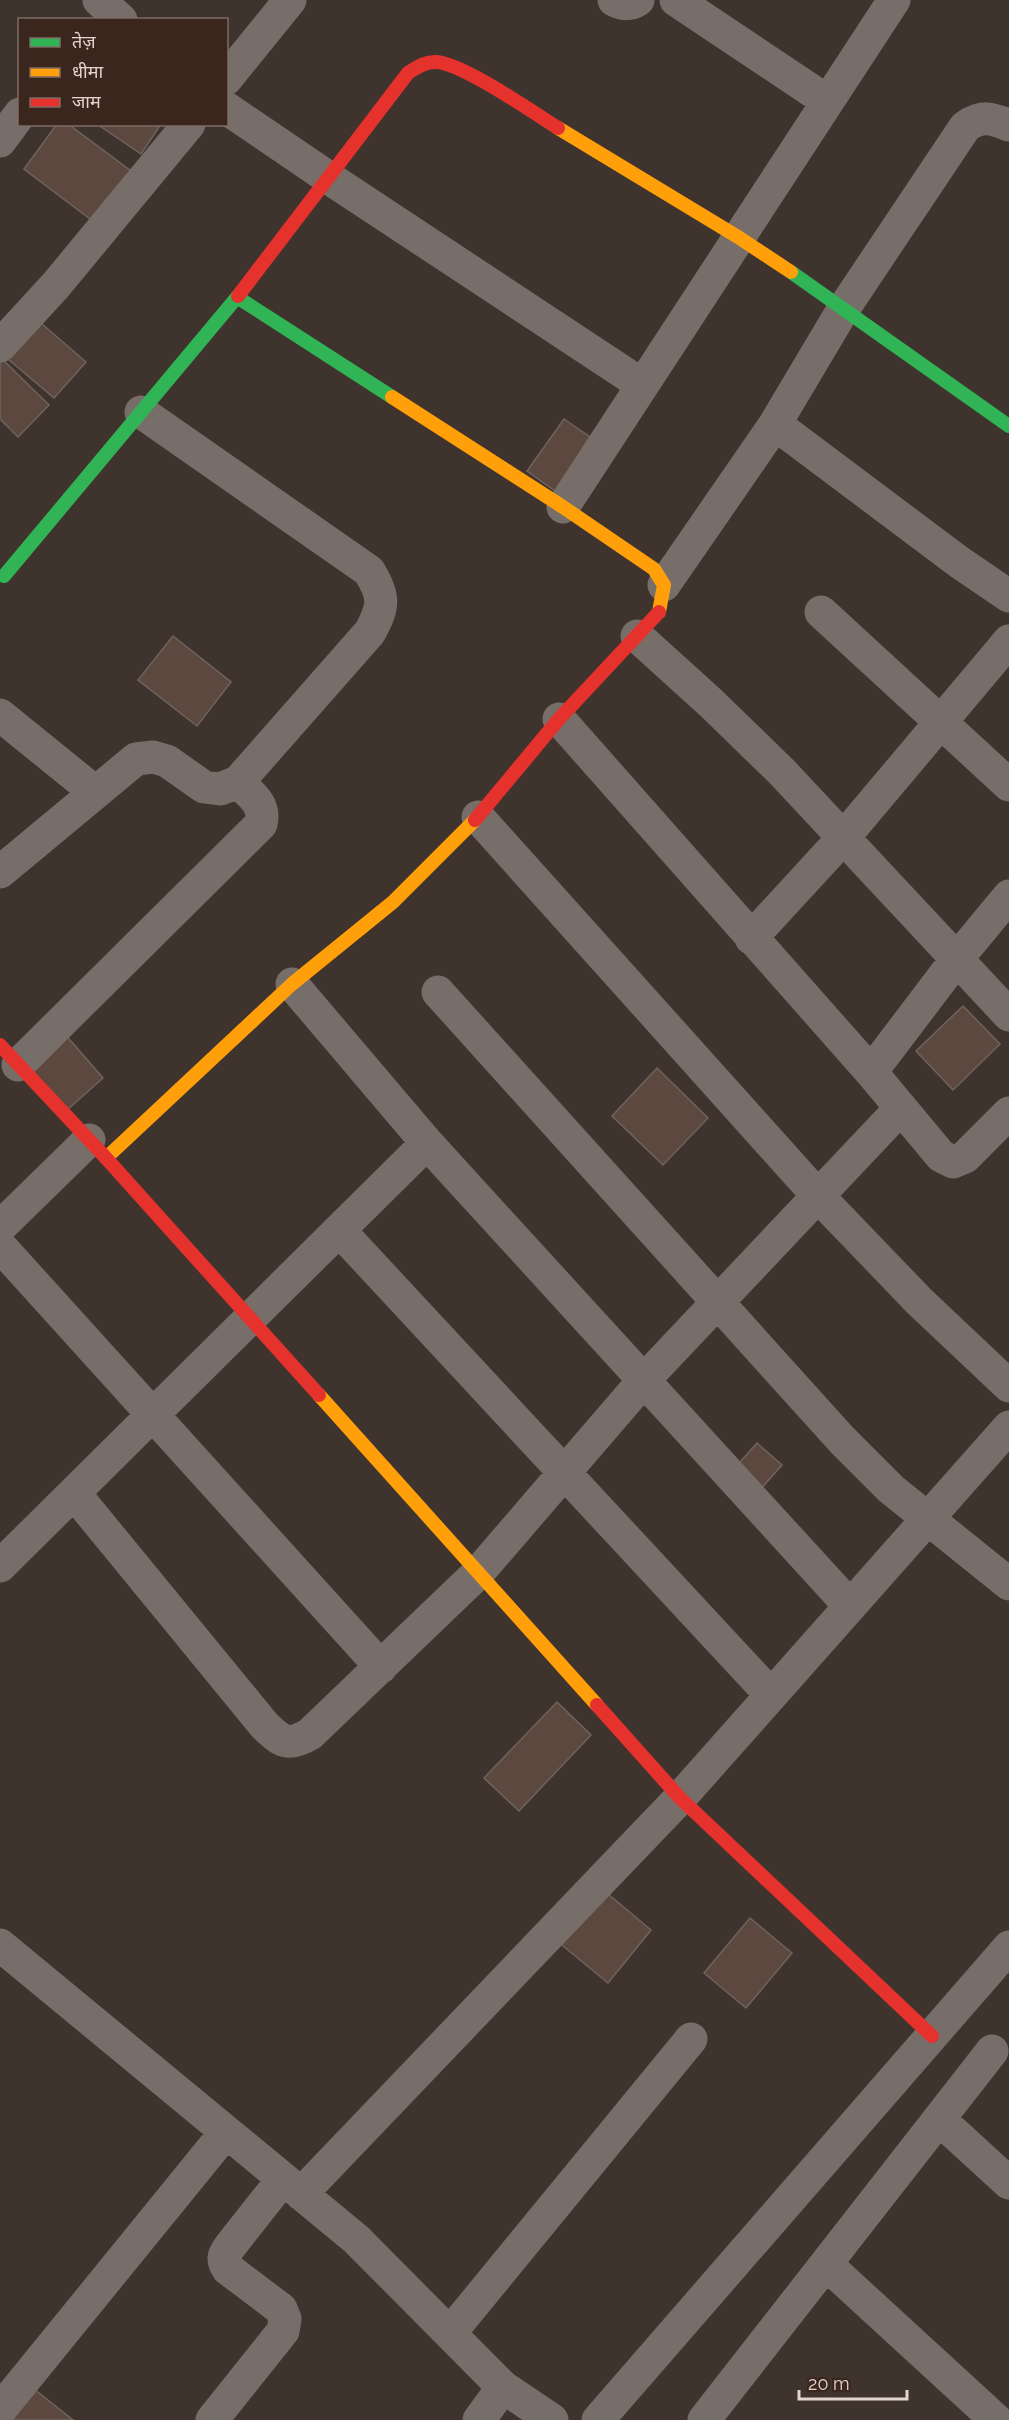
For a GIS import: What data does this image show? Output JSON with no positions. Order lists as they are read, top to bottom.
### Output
{
  "legend": ["तेज़", "धीमा", "जाम"],
  "scale_bar": "20 m"
}
